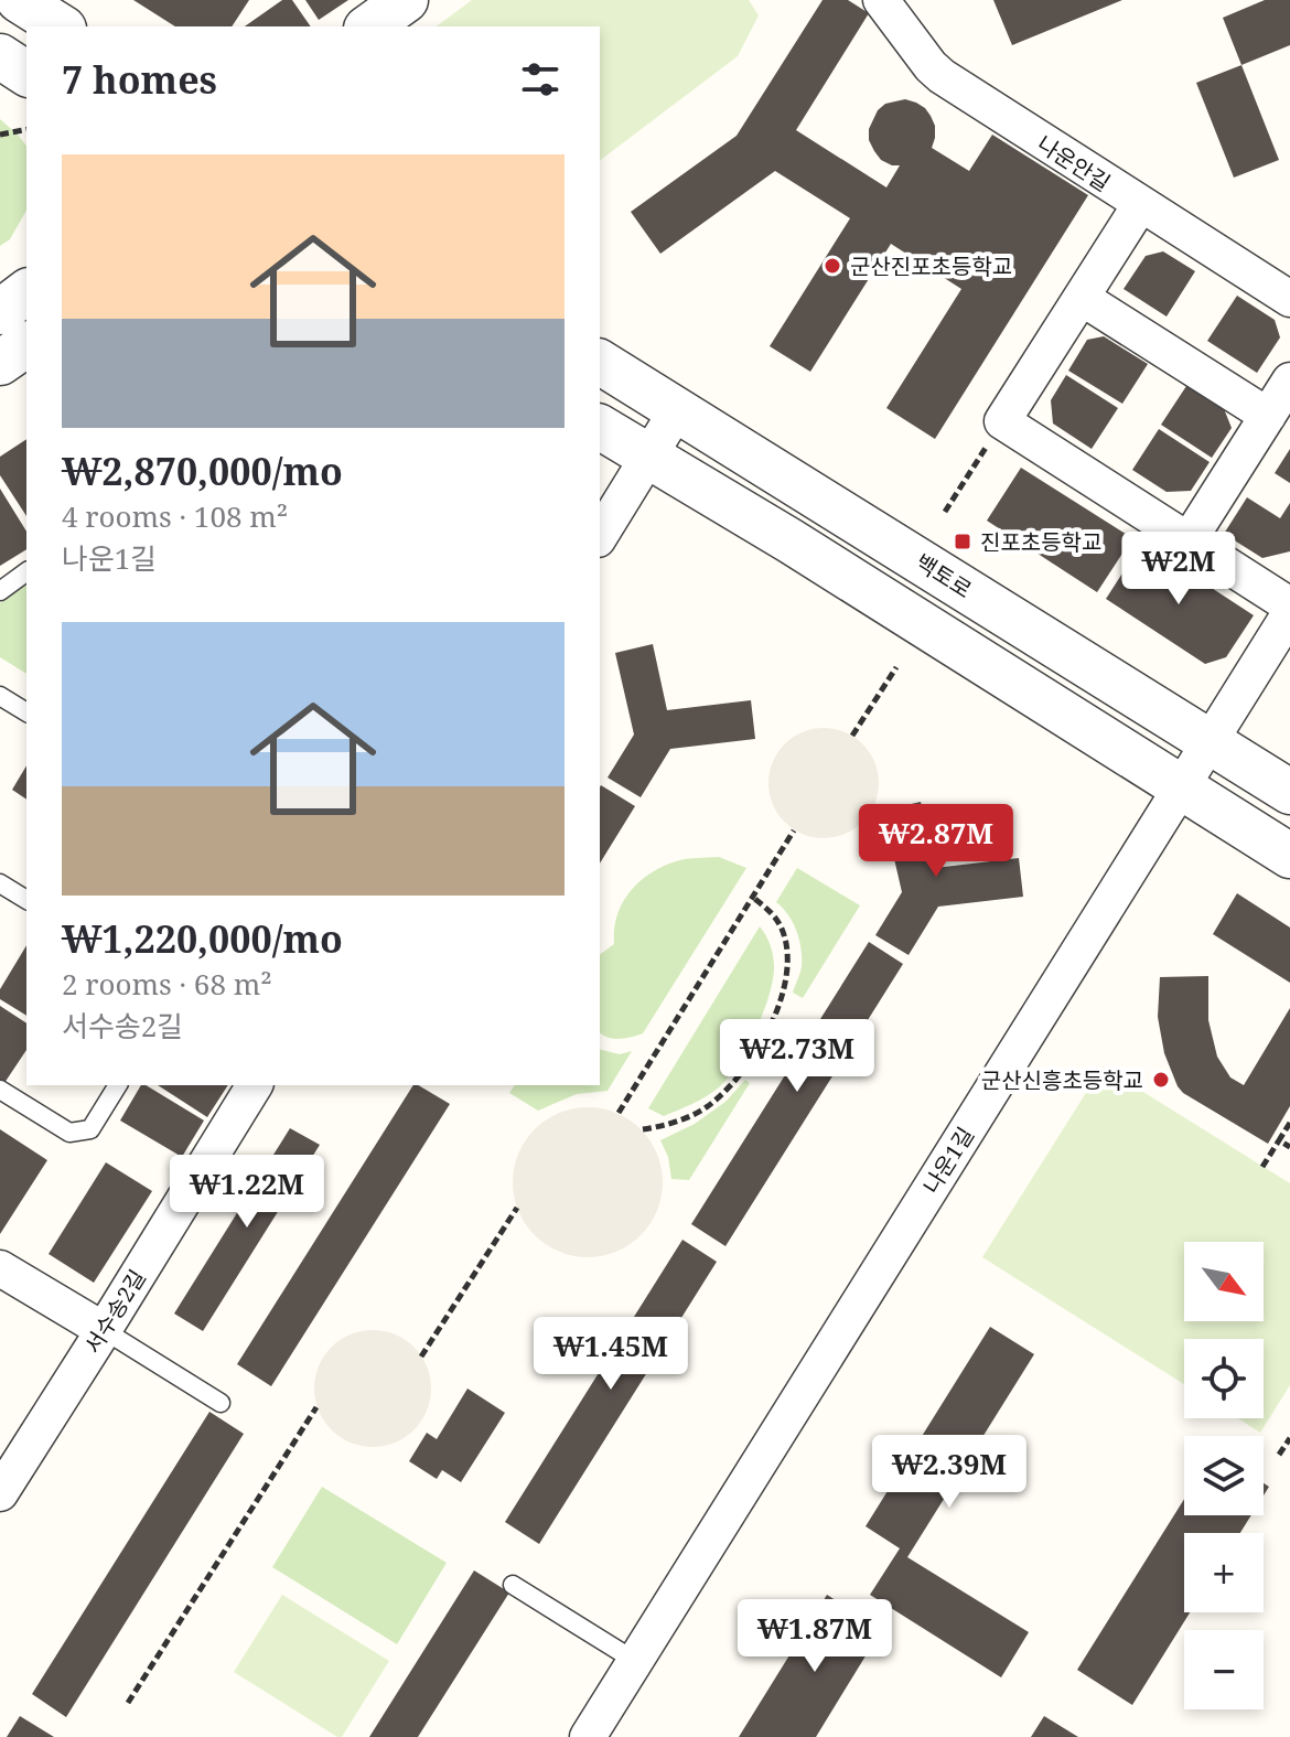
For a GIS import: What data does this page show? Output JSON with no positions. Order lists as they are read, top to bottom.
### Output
{
  "streets": {
    "street": [
      "나운안길",
      "백토로",
      "나운1길",
      "서수송2길"
    ]
  },
  "crossings": [
    ["백토로", "나운1길"]
  ],
  "places": {
    "other": ["군산진포초등학교", "군산신흥초등학교"],
    "transit": ["진포초등학교"]
  },
  "north": "bottom right",
  "page": {
    "heading": "7 homes",
    "list": [
      {
        "name": "₩2,870,000/mo",
        "note": "4 rooms · 108 m² · 나운1길"
      },
      {
        "name": "₩1,220,000/mo",
        "note": "2 rooms · 68 m² · 서수송2길"
      }
    ],
    "price": [
      "₩2M",
      "₩2.87M",
      "₩2.73M",
      "₩1.22M",
      "₩1.45M",
      "₩2.39M",
      "₩1.87M"
    ],
    "map_buttons": ["+", "−"]
  }
}
